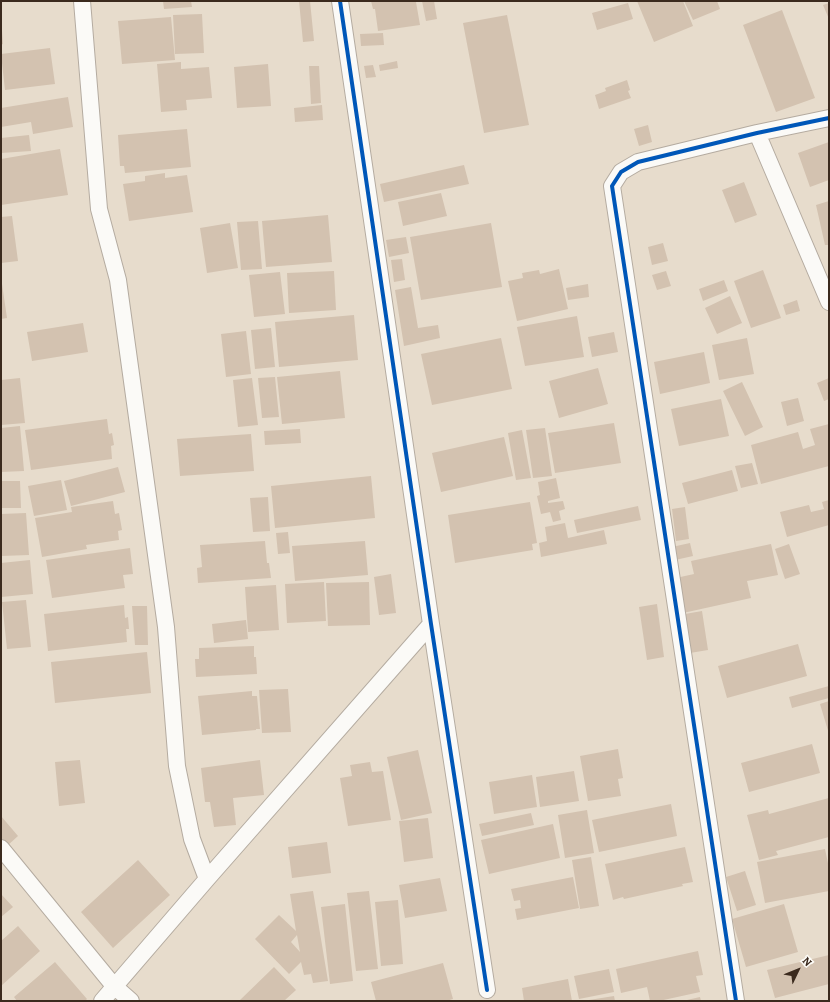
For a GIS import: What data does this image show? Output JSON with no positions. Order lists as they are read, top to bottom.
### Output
{
  "north": "top right"
}
